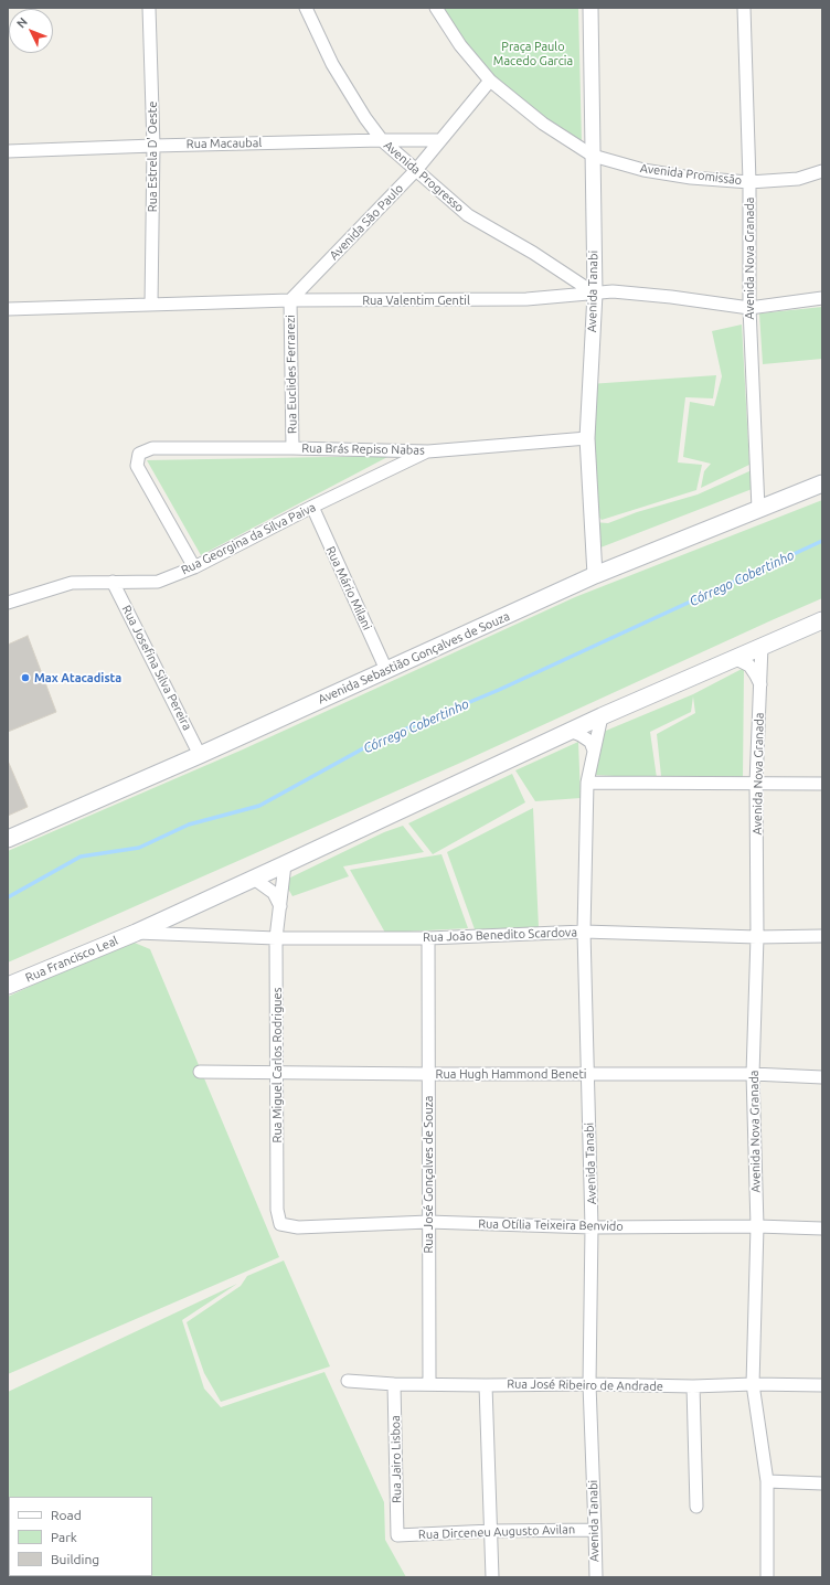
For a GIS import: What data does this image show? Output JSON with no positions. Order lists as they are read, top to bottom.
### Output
{
  "streets": {
    "main road": ["Avenida Sebastião Gonçalves de Souza", "Rua Francisco Leal"],
    "street": [
      "Rua Macaubal",
      "Rua Estrela D' Oeste",
      "Avenida Promissão",
      "Avenida Progresso",
      "Avenida São Paulo",
      "Avenida Nova Granada",
      "Avenida Tanabi",
      "Rua Valentim Gentil",
      "Rua Euclides Ferrarezi",
      "Rua Brás Repiso Nabas",
      "Rua Georgina da Silva Paiva",
      "Rua Mário Milani",
      "Rua Josefina Silva Pereira",
      "Rua João Benedito Scardova",
      "Rua Miguel Carlos Rodrigues",
      "Rua Hugh Hammond Beneti",
      "Rua José Gonçalves de Souza",
      "Rua Otília Teixeira Benvido",
      "Rua José Ribeiro de Andrade",
      "Rua Jairo Lisboa",
      "Rua Dirceneu Augusto Avilan"
    ]
  },
  "crossings": [
    ["Rua Macaubal", "Rua Estrela D' Oeste"],
    ["Rua Macaubal", "Avenida Progresso"],
    ["Rua Macaubal", "Avenida São Paulo"],
    ["Rua Estrela D' Oeste", "Rua Valentim Gentil"],
    ["Avenida Promissão", "Avenida São Paulo"],
    ["Avenida Promissão", "Avenida Nova Granada"],
    ["Avenida Promissão", "Avenida Tanabi"],
    ["Avenida Progresso", "Avenida São Paulo"],
    ["Avenida Progresso", "Avenida Tanabi"],
    ["Avenida Progresso", "Rua Valentim Gentil"],
    ["Avenida São Paulo", "Rua Valentim Gentil"],
    ["Avenida São Paulo", "Rua Euclides Ferrarezi"],
    ["Avenida Nova Granada", "Rua Valentim Gentil"],
    ["Avenida Nova Granada", "Avenida Sebastião Gonçalves de Souza"],
    ["Avenida Nova Granada", "Rua João Benedito Scardova"],
    ["Avenida Nova Granada", "Rua Hugh Hammond Beneti"],
    ["Avenida Nova Granada", "Rua Otília Teixeira Benvido"],
    ["Avenida Nova Granada", "Rua José Ribeiro de Andrade"],
    ["Avenida Tanabi", "Rua Valentim Gentil"],
    ["Avenida Tanabi", "Rua Brás Repiso Nabas"],
    ["Avenida Tanabi", "Avenida Sebastião Gonçalves de Souza"],
    ["Avenida Tanabi", "Rua João Benedito Scardova"],
    ["Avenida Tanabi", "Rua Hugh Hammond Beneti"],
    ["Avenida Tanabi", "Rua Otília Teixeira Benvido"],
    ["Avenida Tanabi", "Rua José Ribeiro de Andrade"],
    ["Avenida Tanabi", "Rua Dirceneu Augusto Avilan"],
    ["Rua Valentim Gentil", "Rua Euclides Ferrarezi"],
    ["Rua Euclides Ferrarezi", "Rua Brás Repiso Nabas"],
    ["Rua Brás Repiso Nabas", "Rua Georgina da Silva Paiva"],
    ["Rua Georgina da Silva Paiva", "Rua Mário Milani"],
    ["Rua Georgina da Silva Paiva", "Rua Josefina Silva Pereira"],
    ["Rua Mário Milani", "Avenida Sebastião Gonçalves de Souza"],
    ["Avenida Sebastião Gonçalves de Souza", "Rua Josefina Silva Pereira"],
    ["Rua João Benedito Scardova", "Rua Francisco Leal"],
    ["Rua João Benedito Scardova", "Rua Miguel Carlos Rodrigues"],
    ["Rua João Benedito Scardova", "Rua José Gonçalves de Souza"],
    ["Rua Miguel Carlos Rodrigues", "Rua Hugh Hammond Beneti"],
    ["Rua Miguel Carlos Rodrigues", "Rua Otília Teixeira Benvido"],
    ["Rua Hugh Hammond Beneti", "Rua José Gonçalves de Souza"],
    ["Rua José Gonçalves de Souza", "Rua Otília Teixeira Benvido"],
    ["Rua José Gonçalves de Souza", "Rua José Ribeiro de Andrade"],
    ["Rua José Ribeiro de Andrade", "Rua Jairo Lisboa"],
    ["Rua Jairo Lisboa", "Rua Dirceneu Augusto Avilan"]
  ],
  "water": ["Córrego Cobertinho"],
  "parks": ["Praça Paulo Macedo Garcia"],
  "places": ["Max Atacadista"],
  "legend": ["Road", "Park", "Building"],
  "north": "top left"
}
